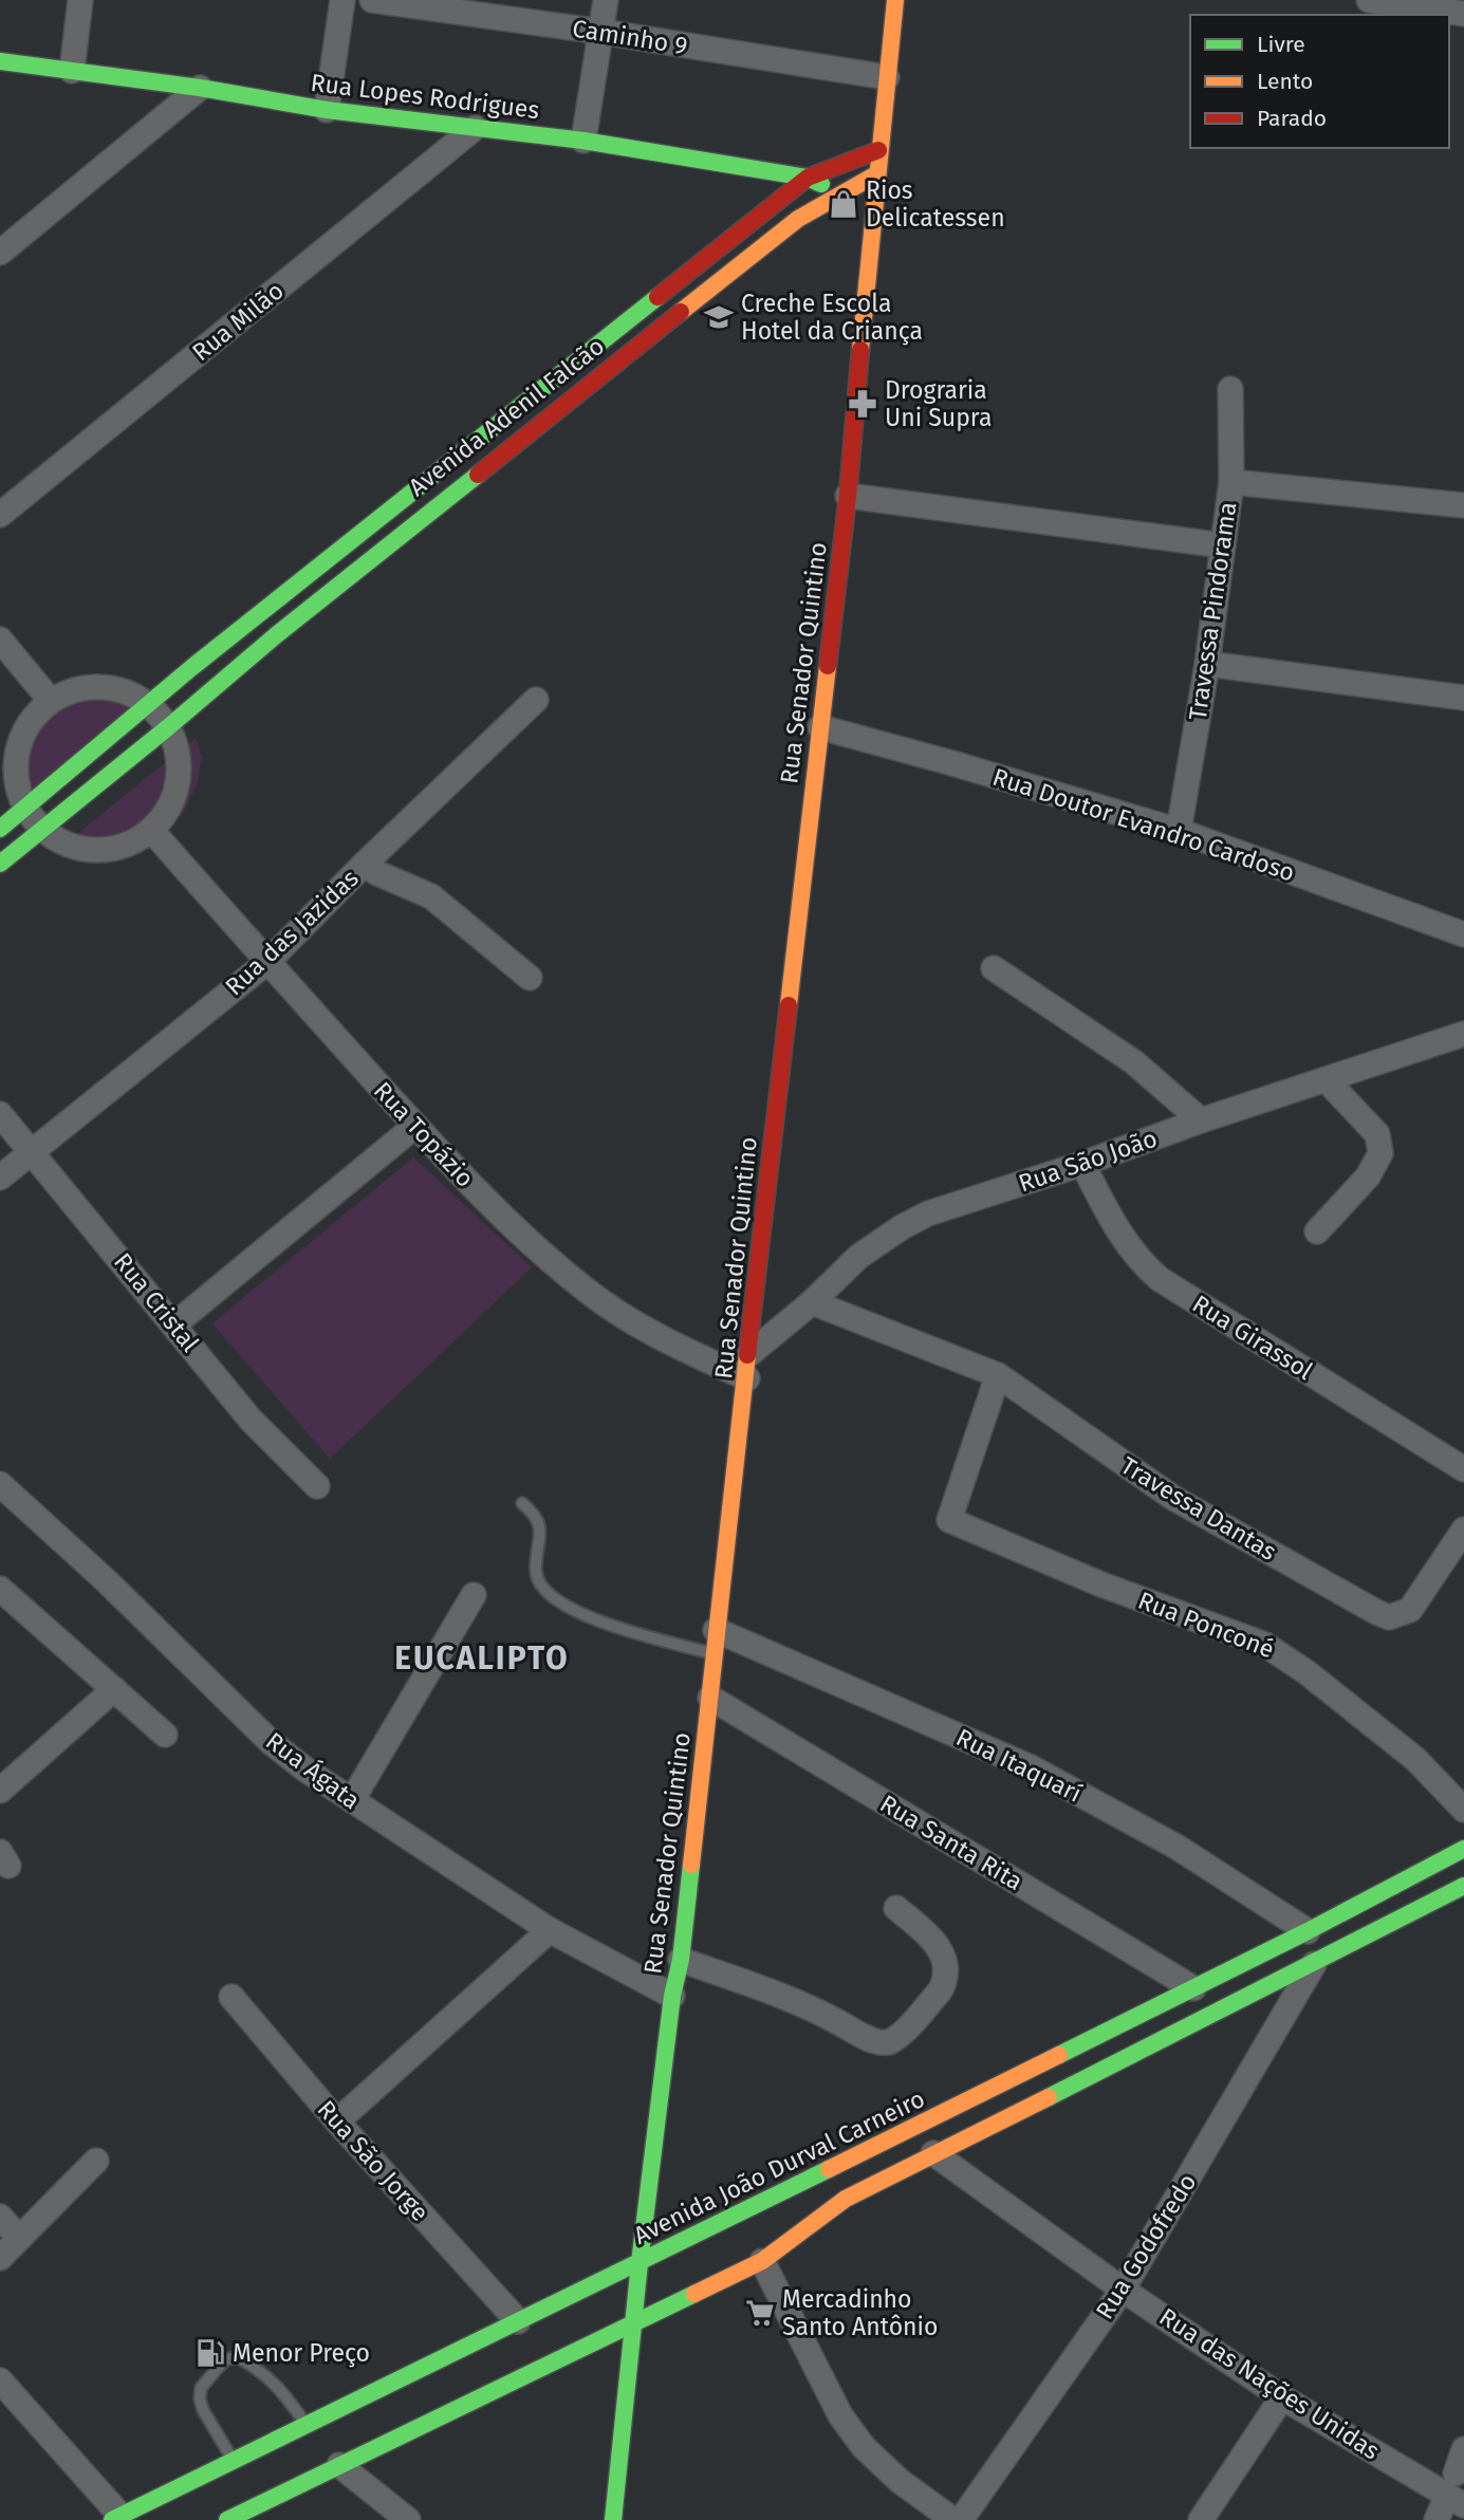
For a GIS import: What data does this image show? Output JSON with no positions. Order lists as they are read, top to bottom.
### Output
{
  "streets": {
    "street": [
      "Caminho 9",
      "Rua Lopes Rodrigues",
      "Rua Milão",
      "Avenida Adenil Falcão",
      "Travessa Pindorama",
      "Rua Senador Quintino",
      "Rua Doutor Evandro Cardoso",
      "Rua das Jazidas",
      "Rua Topázio",
      "Rua São João",
      "Rua Cristal",
      "Rua Girassol",
      "Travessa Dantas",
      "Rua Ponconé",
      "Rua Itaquarí",
      "Rua Ágata",
      "Rua Santa Rita",
      "Rua São Jorge",
      "Avenida João Durval Carneiro",
      "Rua Godofredo",
      "Rua das Nações Unidas"
    ]
  },
  "crossings": [
    ["Caminho 9", "Rua Senador Quintino"],
    ["Rua Lopes Rodrigues", "Rua Milão"],
    ["Rua Lopes Rodrigues", "Avenida Adenil Falcão"],
    ["Avenida Adenil Falcão", "Rua Senador Quintino"],
    ["Travessa Pindorama", "Rua Doutor Evandro Cardoso"],
    ["Rua Senador Quintino", "Rua Doutor Evandro Cardoso"],
    ["Rua Senador Quintino", "Rua Topázio"],
    ["Rua Senador Quintino", "Rua São João"],
    ["Rua Senador Quintino", "Rua Itaquarí"],
    ["Rua Senador Quintino", "Rua Ágata"],
    ["Rua Senador Quintino", "Rua Santa Rita"],
    ["Rua Senador Quintino", "Avenida João Durval Carneiro"],
    ["Rua das Jazidas", "Rua Topázio"],
    ["Rua das Jazidas", "Rua Cristal"],
    ["Rua Topázio", "Rua São João"],
    ["Rua São João", "Rua Girassol"],
    ["Rua São João", "Travessa Dantas"],
    ["Travessa Dantas", "Rua Ponconé"],
    ["Rua Itaquarí", "Avenida João Durval Carneiro"],
    ["Rua Santa Rita", "Avenida João Durval Carneiro"],
    ["Rua São Jorge", "Avenida João Durval Carneiro"],
    ["Rua Godofredo", "Rua das Nações Unidas"]
  ],
  "districts": ["EUCALIPTO"],
  "places": {
    "shop": ["Rios Delicatessen"],
    "school or university": ["Creche Escola Hotel da Criança"],
    "pharmacy": ["Drograria Uni Supra"],
    "supermarket": ["Mercadinho Santo Antônio"],
    "fuel station": ["Menor Preço"]
  },
  "legend": ["Livre", "Lento", "Parado"]
}
